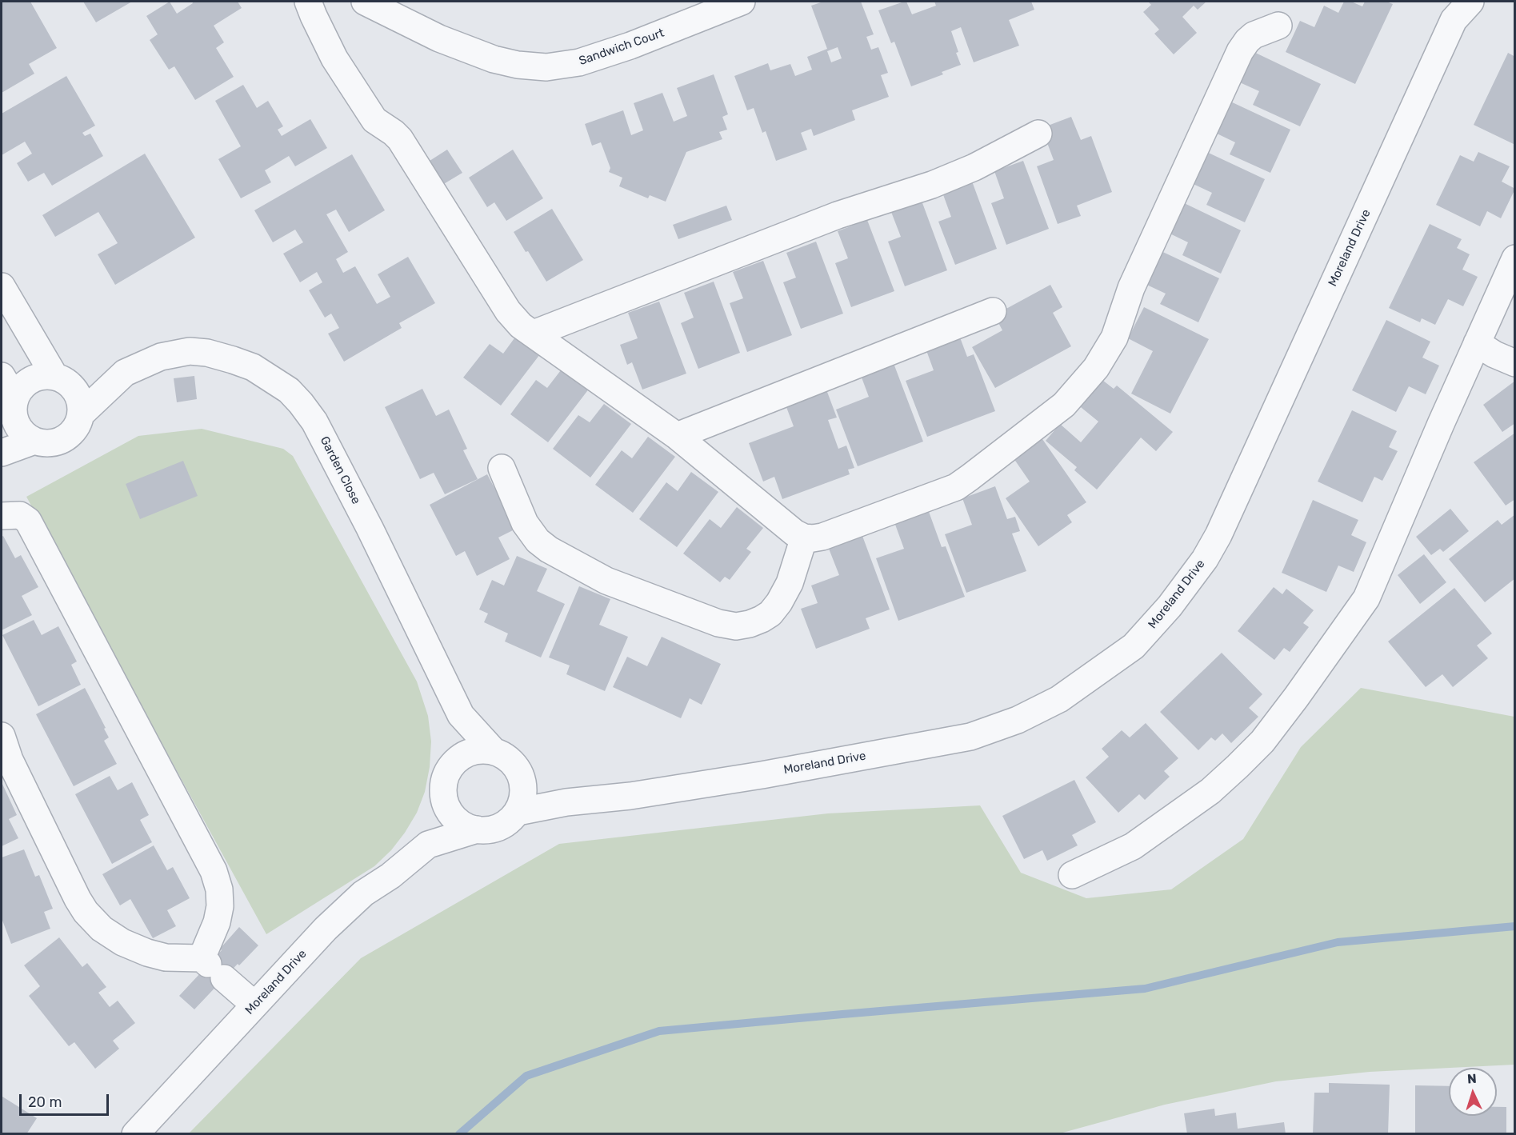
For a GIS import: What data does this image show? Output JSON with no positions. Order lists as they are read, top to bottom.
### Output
{
  "streets": {
    "street": ["Sandwich Court", "Moreland Drive", "Garden Close"]
  },
  "scale_bar": "20 m",
  "north": "top"
}
